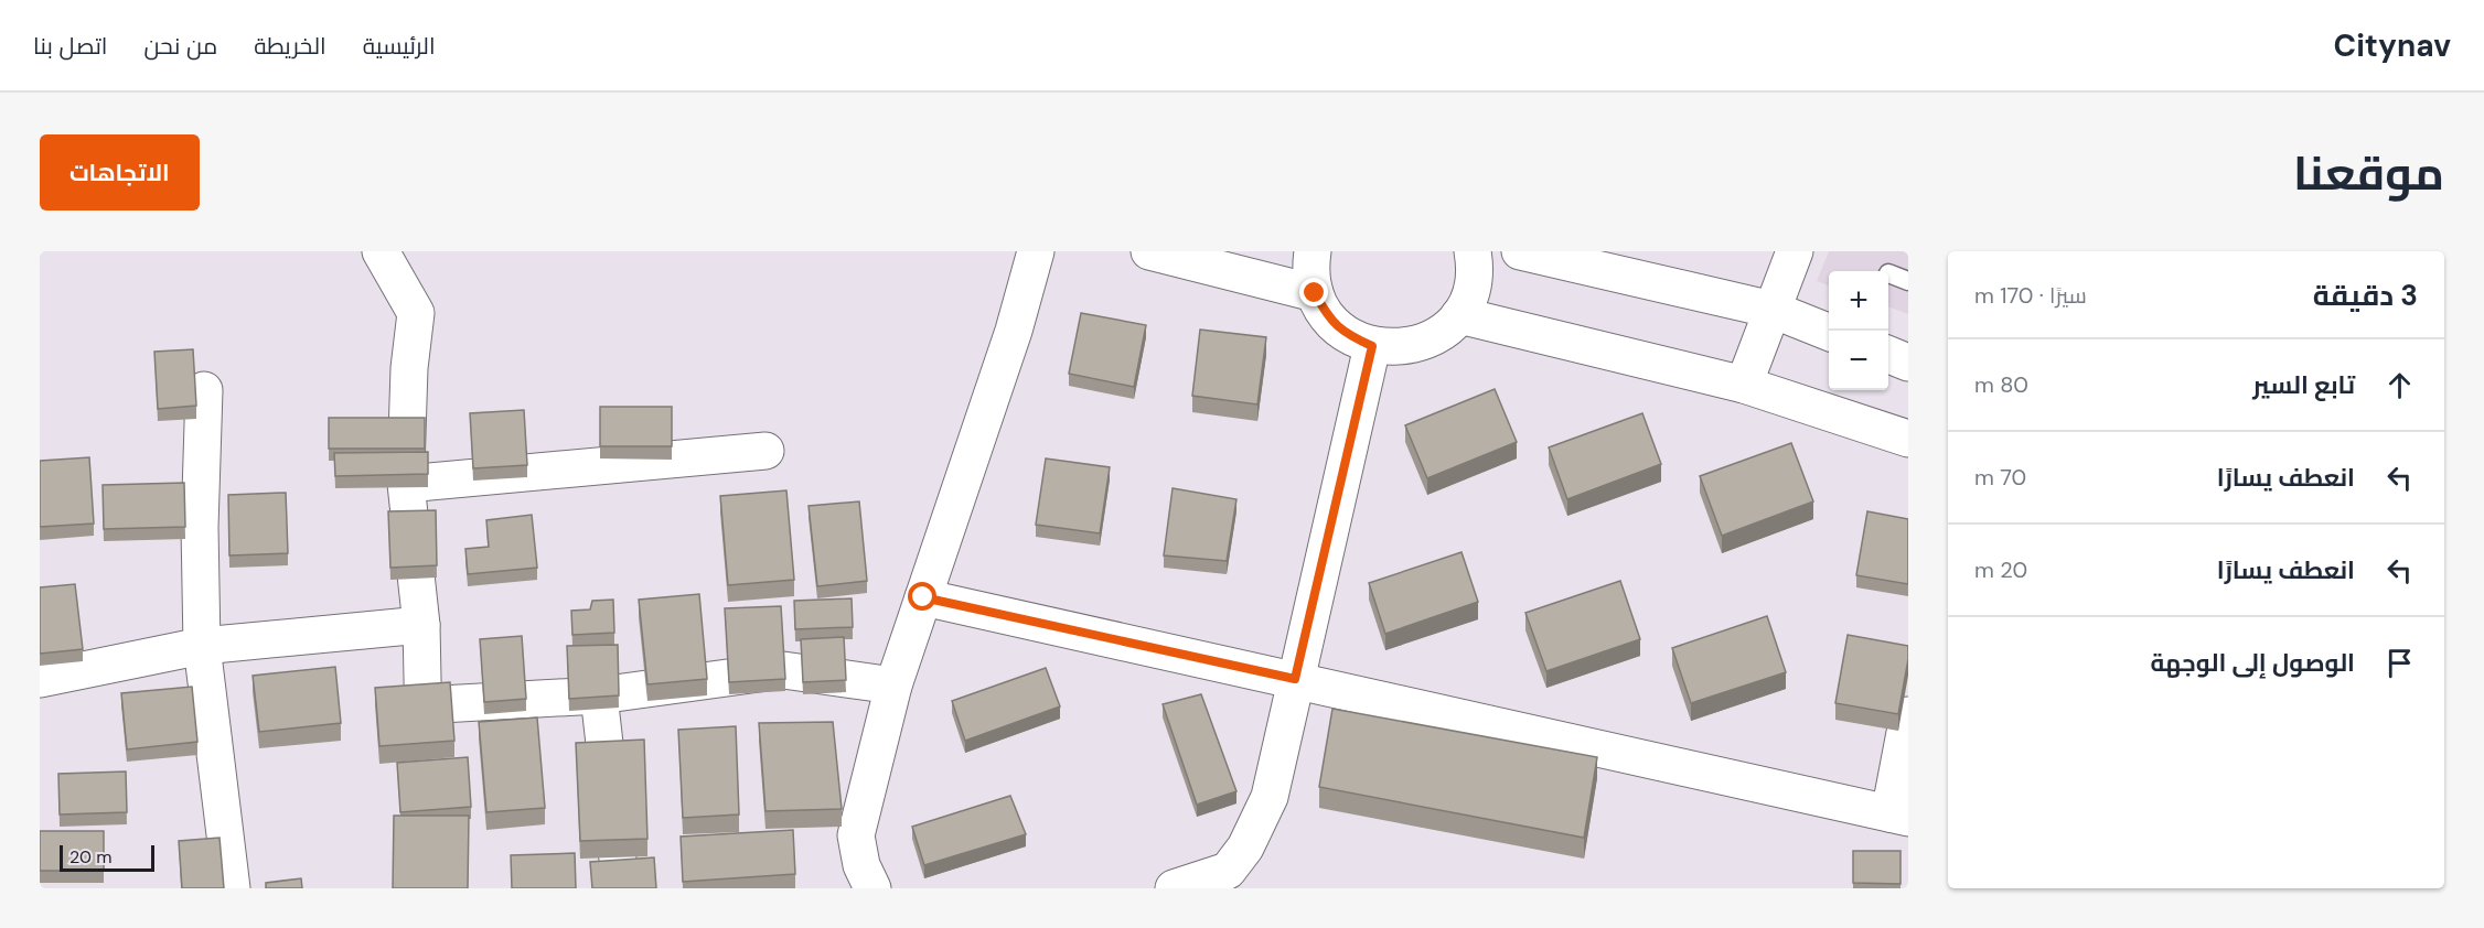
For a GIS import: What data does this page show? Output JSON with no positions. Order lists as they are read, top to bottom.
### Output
{
  "scale_bar": "20 m",
  "page": {
    "header": "Citynav",
    "nav": [
      "الرئيسية",
      "الخريطة",
      "من نحن",
      "اتصل بنا"
    ],
    "title": "موقعنا",
    "buttons": "الاتجاهات",
    "heading": ["3 دقيقة", "سيرًا · 170 m"],
    "map_buttons": ["+", "−"],
    "list": [
      ["تابع السير", "80 m"],
      ["انعطف يسارًا", "70 m"],
      ["انعطف يسارًا", "20 m"],
      "الوصول إلى الوجهة"
    ],
    "scale": "20 m"
  }
}
